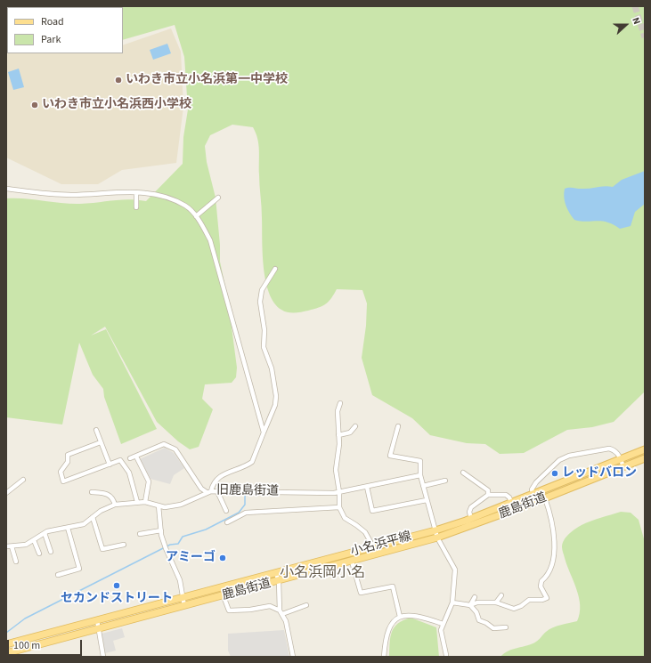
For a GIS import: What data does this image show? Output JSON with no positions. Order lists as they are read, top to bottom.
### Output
{
  "streets": {
    "main road": ["鹿島街道", "小名浜平線"],
    "street": ["旧鹿島街道"]
  },
  "districts": ["小名浜岡小名"],
  "places": [
    "いわき市立小名浜第一中学校",
    "いわき市立小名浜西小学校",
    "レッドバロン",
    "アミーゴ",
    "セカンドストリート"
  ],
  "legend": ["Road", "Park"],
  "scale_bar": "100 m",
  "north": "right"
}
